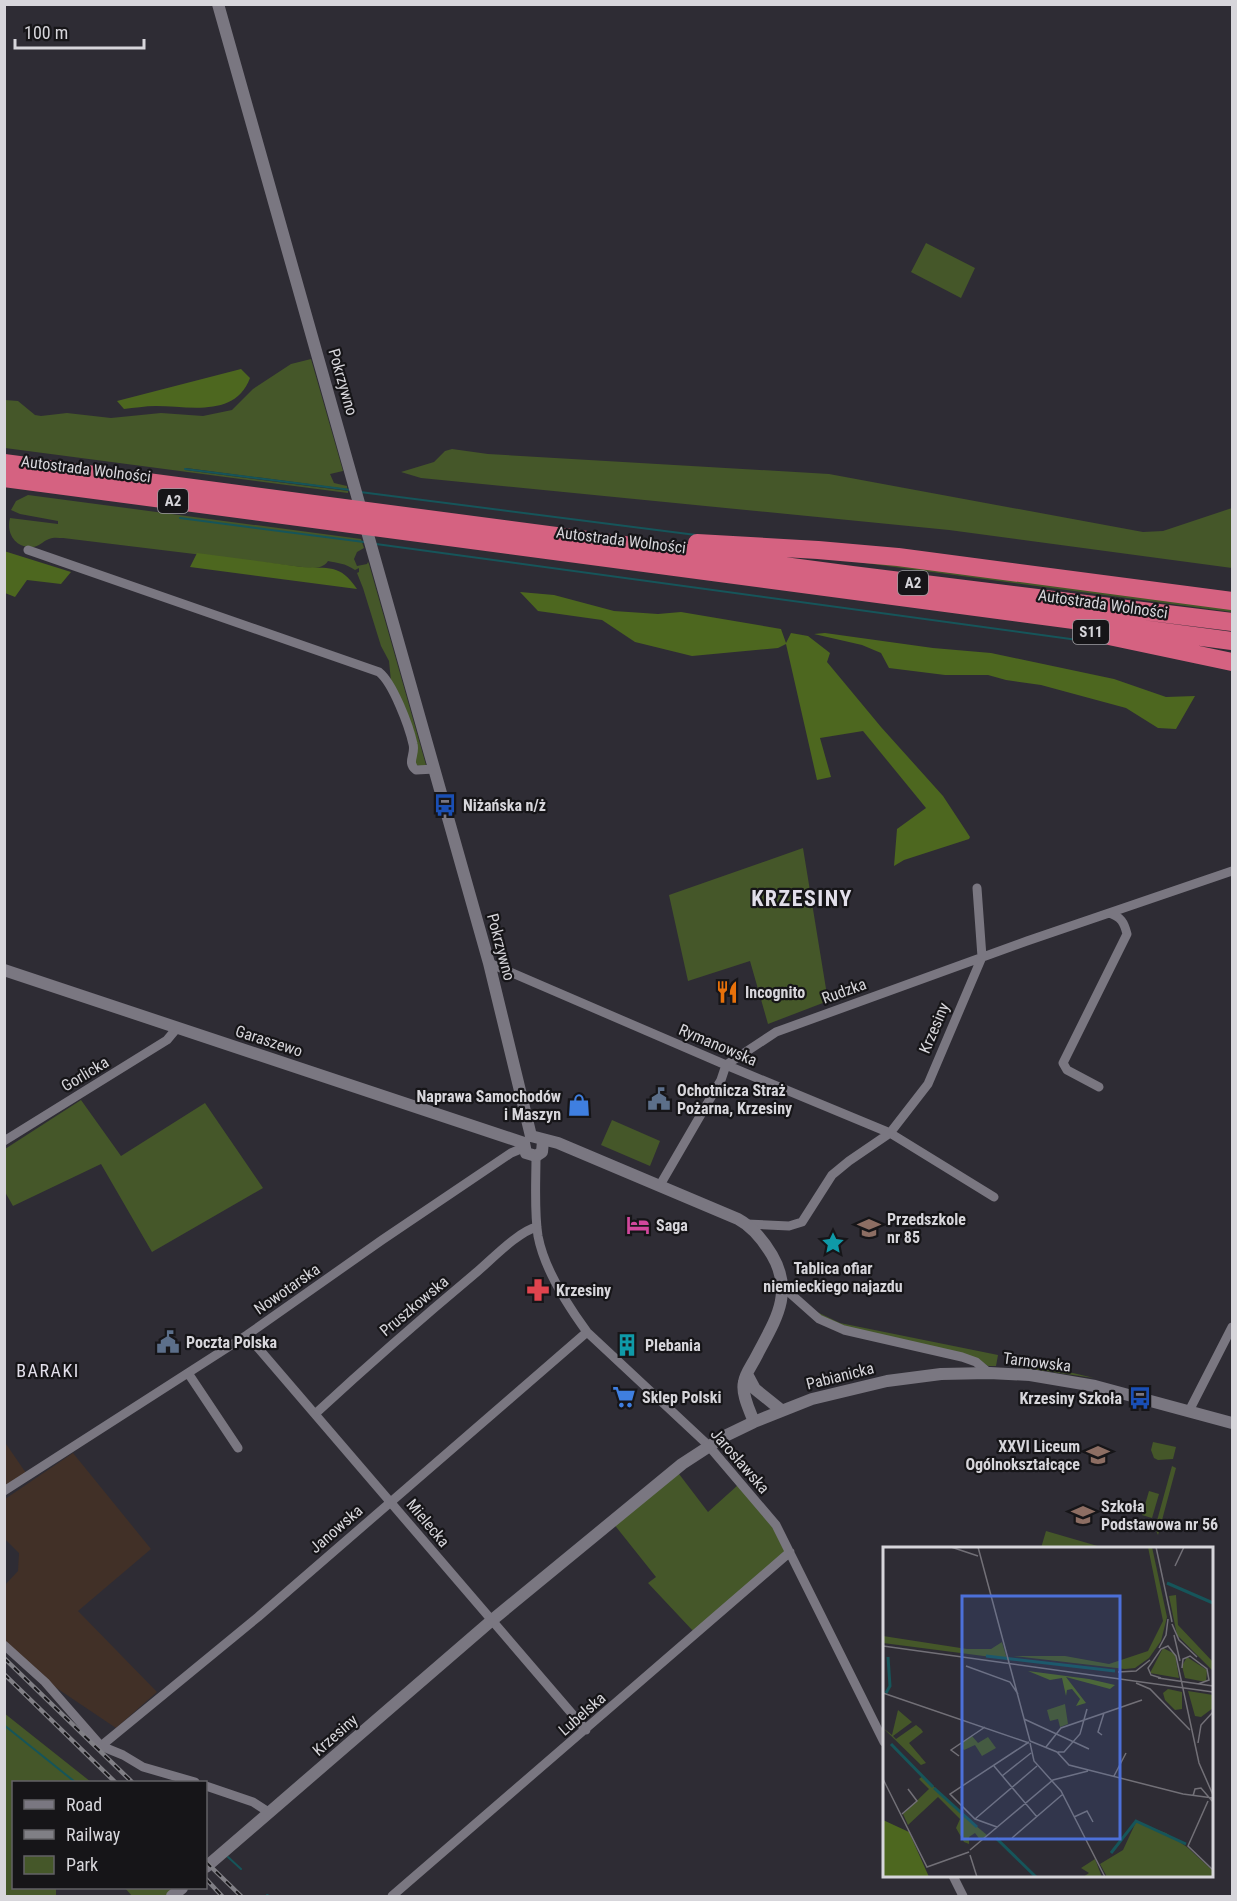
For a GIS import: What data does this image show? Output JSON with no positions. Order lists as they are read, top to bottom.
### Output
{
  "streets": {
    "highway": ["Autostrada Wolności", "A2", "S11"],
    "street": [
      "Pokrzywno",
      "Rudzka",
      "Krzesiny",
      "Garaszewo",
      "Rymanowska",
      "Gorlicka",
      "Nowotarska",
      "Pruszkowska",
      "Tarnowska",
      "Pabianicka",
      "Jarosławska",
      "Mielecka",
      "Janowska",
      "Lubelska"
    ]
  },
  "crossings": [
    ["Pokrzywno", "Garaszewo"],
    ["Pokrzywno", "Rymanowska"],
    ["Pokrzywno", "Nowotarska"],
    ["Autostrada Wolności", "S11"],
    ["Rudzka", "Krzesiny"],
    ["Rudzka", "Rymanowska"],
    ["Krzesiny", "Garaszewo"],
    ["Krzesiny", "Rymanowska"],
    ["Krzesiny", "Pabianicka"],
    ["Krzesiny", "Jarosławska"],
    ["Krzesiny", "Mielecka"],
    ["Garaszewo", "Gorlicka"],
    ["Garaszewo", "Nowotarska"],
    ["Garaszewo", "Tarnowska"],
    ["Nowotarska", "Mielecka"],
    ["Pruszkowska", "Jarosławska"],
    ["Pruszkowska", "Mielecka"],
    ["Tarnowska", "Pabianicka"],
    ["Pabianicka", "Jarosławska"],
    ["Jarosławska", "Janowska"],
    ["Jarosławska", "Lubelska"],
    ["Mielecka", "Janowska"],
    ["Mielecka", "Lubelska"]
  ],
  "districts": ["KRZESINY", "BARAKI"],
  "places": {
    "bus stop": ["Niżańska n/ż", "Krzesiny Szkoła"],
    "restaurant": ["Incognito"],
    "public building": ["Ochotnicza Straż Pożarna, Krzesiny", "Poczta Polska"],
    "shop": ["Naprawa Samochodów i Maszyn"],
    "hotel": ["Saga"],
    "school or university": ["Przedszkole nr 85", "XXVI Liceum Ogólnokształcące", "Szkoła Podstawowa nr 56"],
    "place": ["Tablica ofiar niemieckiego najazdu"],
    "pharmacy": ["Krzesiny"],
    "building": ["Plebania"],
    "supermarket": ["Sklep Polski"]
  },
  "legend": ["Road", "Railway", "Park"],
  "scale_bar": "100 m"
}
